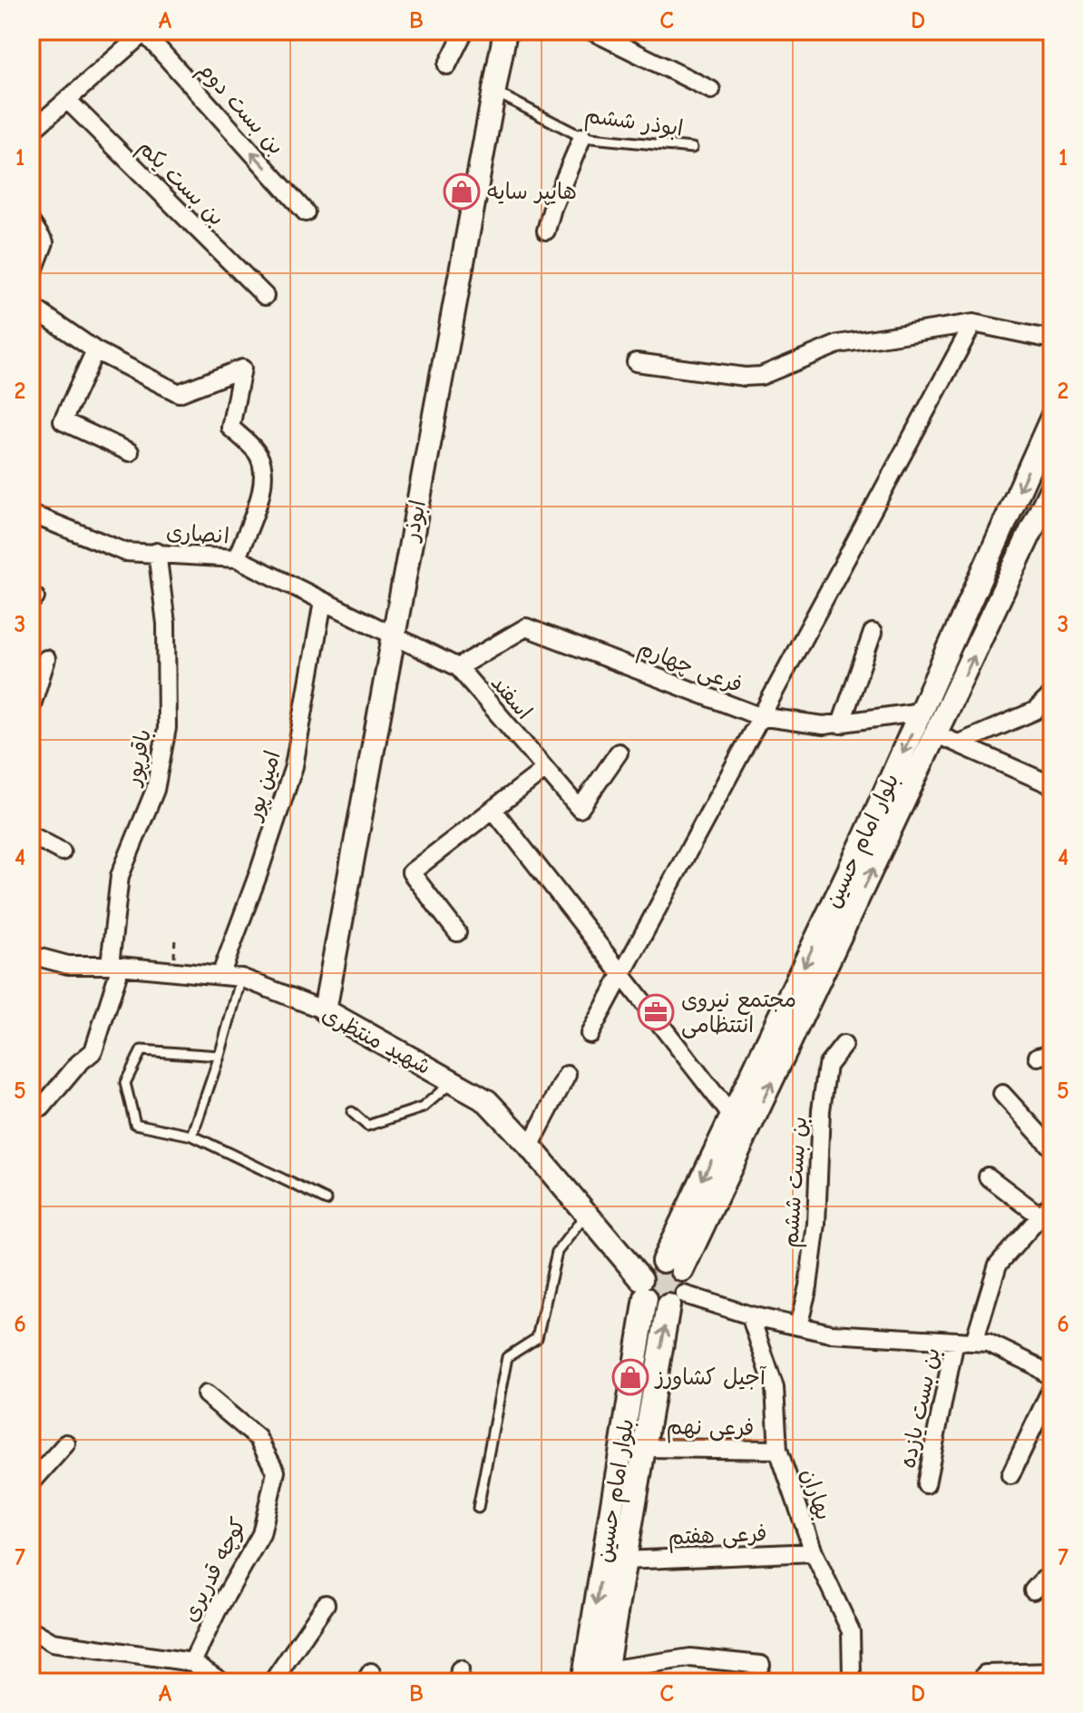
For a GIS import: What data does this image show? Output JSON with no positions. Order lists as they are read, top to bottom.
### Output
{
  "streets": {
    "street": [
      "بن بست دوم",
      "بن بست یکم",
      "ابوذر",
      "انصاری",
      "فرعی چهارم",
      "اسفند",
      "باقرپور",
      "امین پور",
      "بلوار امام حسین",
      "شهید منتظری",
      "بن بست ششم",
      "بن بست یازده",
      "فرعی نهم",
      "بهاران",
      "فرعی هفتم",
      "کوچه قدریری"
    ],
    "lane": ["ابوذر ششم"]
  },
  "crossings": [
    ["ابوذر ششم", "ابوذر"],
    ["ابوذر", "انصاری"],
    ["ابوذر", "اسفند"],
    ["ابوذر", "شهید منتظری"],
    ["انصاری", "اسفند"],
    ["انصاری", "باقرپور"],
    ["انصاری", "امین پور"],
    ["فرعی چهارم", "اسفند"],
    ["فرعی چهارم", "بلوار امام حسین"],
    ["باقرپور", "شهید منتظری"],
    ["امین پور", "شهید منتظری"],
    ["بلوار امام حسین", "شهید منتظری"],
    ["بلوار امام حسین", "فرعی نهم"],
    ["بلوار امام حسین", "فرعی هفتم"],
    ["فرعی نهم", "بهاران"],
    ["بهاران", "فرعی هفتم"]
  ],
  "one_way": ["بن بست دوم"],
  "places": {
    "shop": ["هایپر‌ سایه", "آجیل کشاورز"],
    "office": ["مجتمع نیروی انتتظامی"]
  },
  "grid": {
    "columns": [
      "A",
      "B",
      "C",
      "D"
    ],
    "rows": [
      "1",
      "2",
      "3",
      "4",
      "5",
      "6",
      "7"
    ]
  }
}
